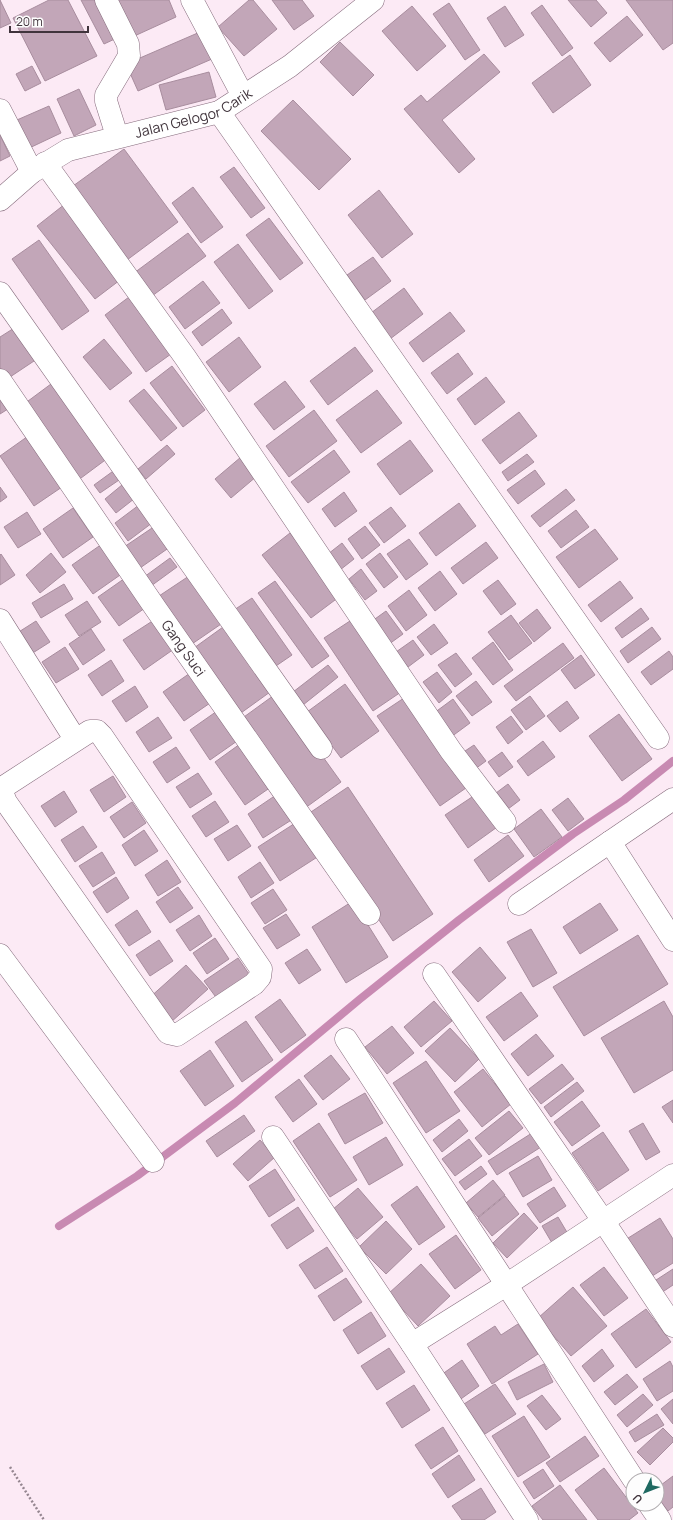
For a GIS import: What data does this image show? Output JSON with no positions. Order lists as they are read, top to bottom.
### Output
{
  "streets": {
    "street": ["Jalan Gelogor Carik", "Gang Suci"]
  },
  "scale_bar": "20 m",
  "north": "bottom left"
}
